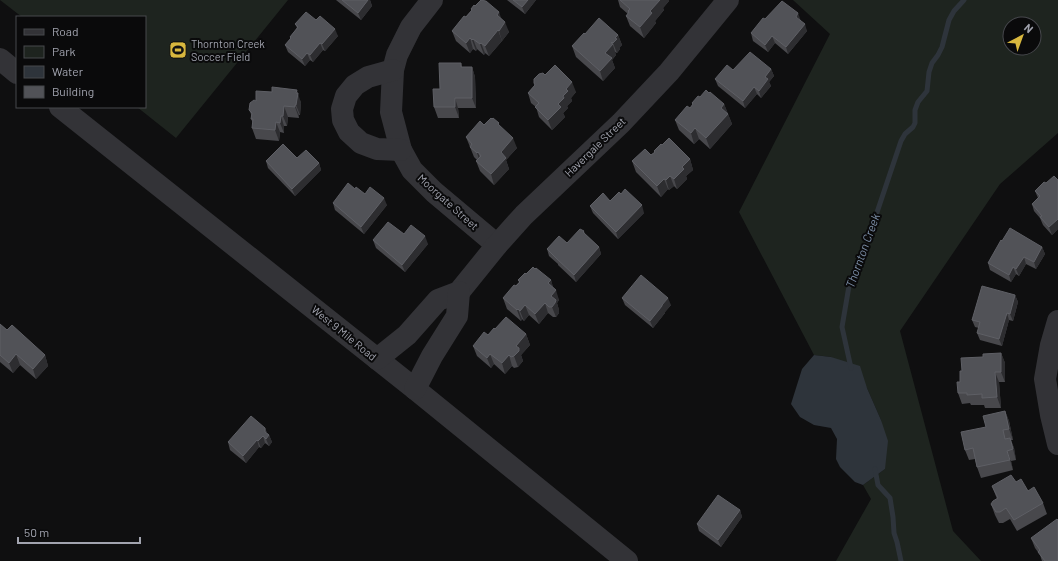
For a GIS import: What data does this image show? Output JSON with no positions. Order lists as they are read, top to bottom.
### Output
{
  "streets": {
    "street": ["Havergale Street", "Moorgate Street", "West 9 Mile Road"]
  },
  "crossings": [
    ["Havergale Street", "Moorgate Street"]
  ],
  "water": ["Thornton Creek"],
  "places": {
    "sports": ["Thornton Creek Soccer Field"]
  },
  "legend": [
    "Road",
    "Park",
    "Water",
    "Building"
  ],
  "scale_bar": "50 m",
  "north": "top right"
}
